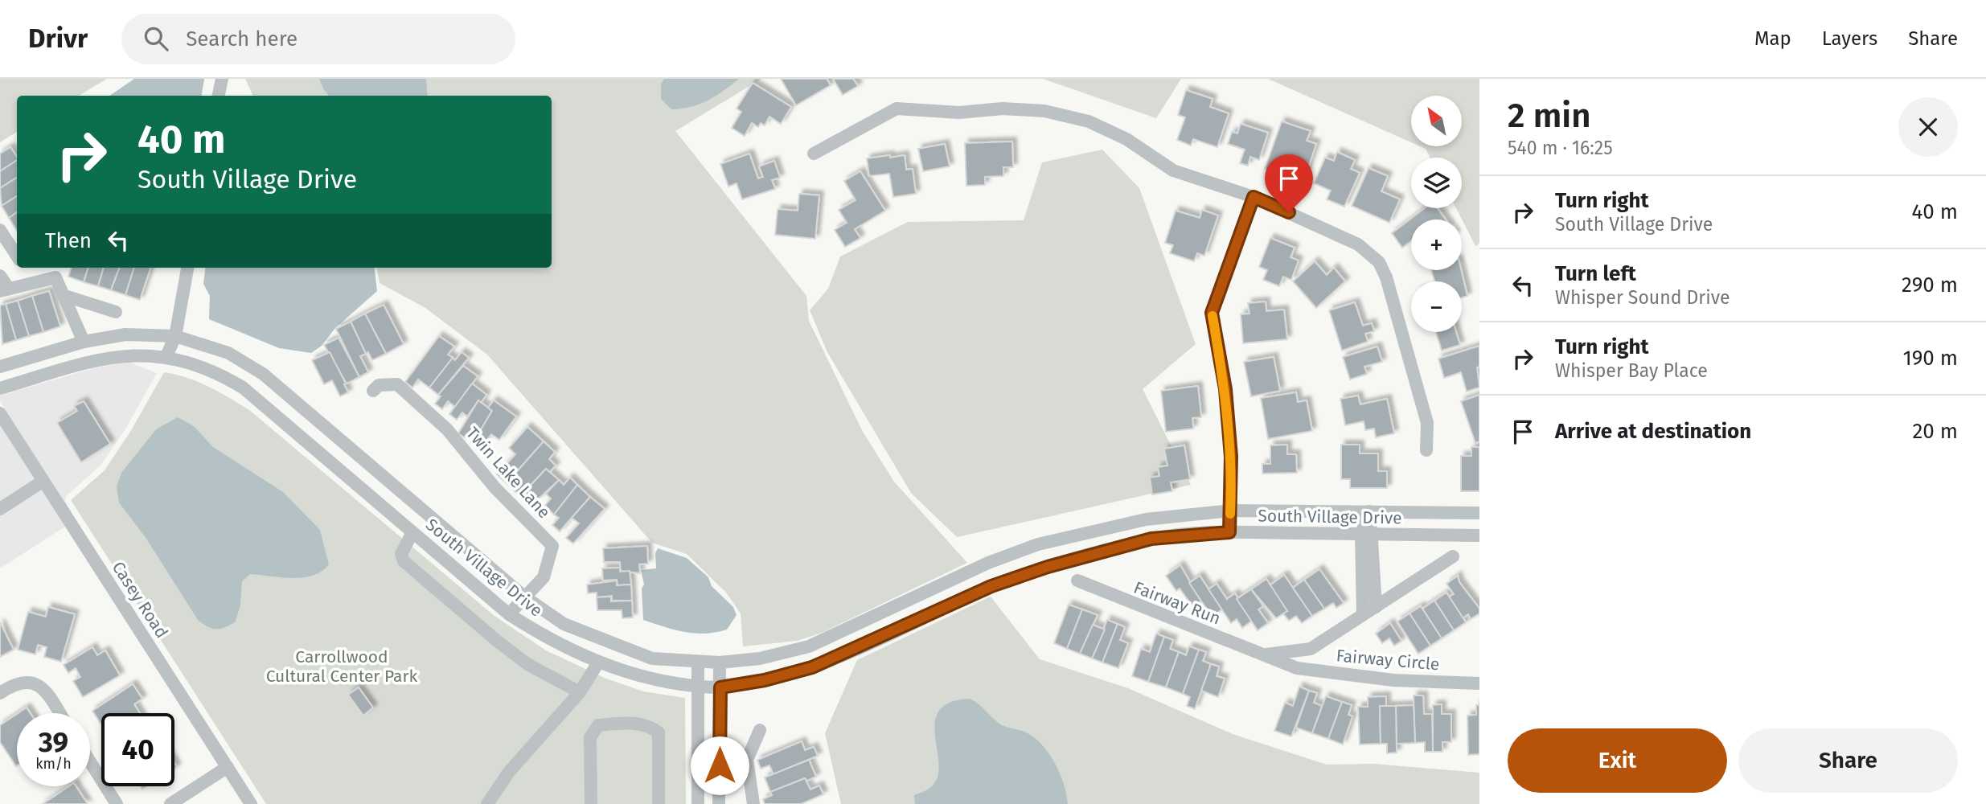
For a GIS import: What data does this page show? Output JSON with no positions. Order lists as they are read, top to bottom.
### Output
{
  "streets": {
    "street": [
      "Twin Lake Lane",
      "South Village Drive",
      "Casey Road",
      "Fairway Run",
      "Fairway Circle"
    ]
  },
  "crossings": [
    ["Twin Lake Lane", "South Village Drive"],
    ["Fairway Run", "Fairway Circle"]
  ],
  "parks": ["Carrollwood Cultural Center Park"],
  "north": "top left",
  "page": {
    "header": "Drivr",
    "search": "Search here",
    "nav": ["Map", "Layers", "Share"],
    "heading": ["2 min", "540 m · 16:25"],
    "map_buttons": ["+", "−"],
    "turn": ["40 m", "South Village Drive"],
    "list": [
      {
        "name": "Turn right",
        "note": "South Village Drive",
        "value": "40 m"
      },
      {
        "name": "Turn left",
        "note": "Whisper Sound Drive",
        "value": "290 m"
      },
      {
        "name": "Turn right",
        "note": "Whisper Bay Place",
        "value": "190 m"
      },
      {
        "name": "Arrive at destination",
        "value": "20 m"
      }
    ],
    "then": "Then",
    "speed": "39 km/h",
    "limit": "40",
    "buttons": ["Exit", "Share"]
  }
}
